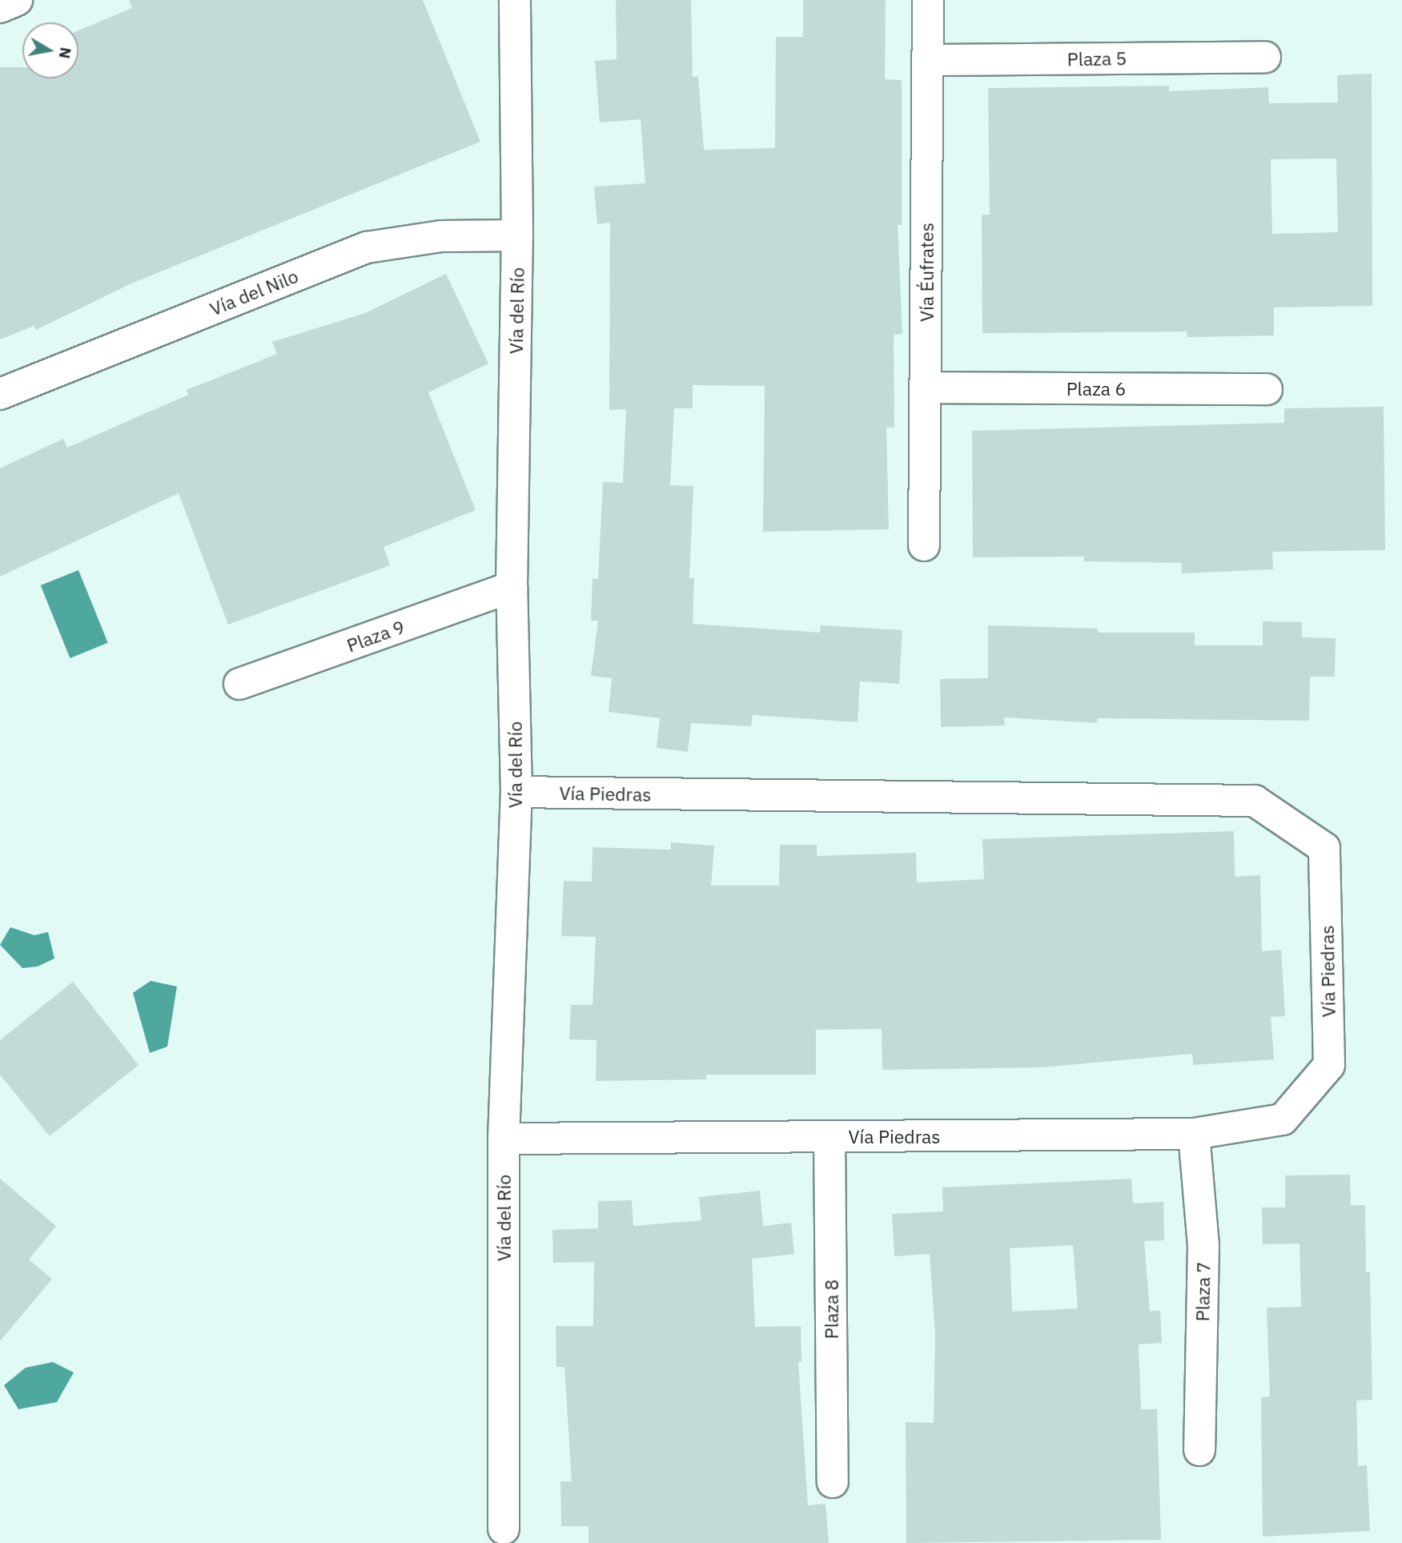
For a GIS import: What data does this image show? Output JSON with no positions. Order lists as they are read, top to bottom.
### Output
{
  "streets": {
    "street": [
      "Plaza 5",
      "Vía Éufrates",
      "Vía del Nilo",
      "Vía del Río",
      "Plaza 6",
      "Plaza 9",
      "Vía Piedras",
      "Plaza 7",
      "Plaza 8"
    ]
  },
  "crossings": [
    ["Plaza 5", "Vía Éufrates"],
    ["Vía Éufrates", "Plaza 6"],
    ["Vía del Nilo", "Vía del Río"],
    ["Vía del Río", "Plaza 9"],
    ["Vía del Río", "Vía Piedras"],
    ["Vía Piedras", "Plaza 7"],
    ["Vía Piedras", "Plaza 8"]
  ],
  "north": "right"
}
